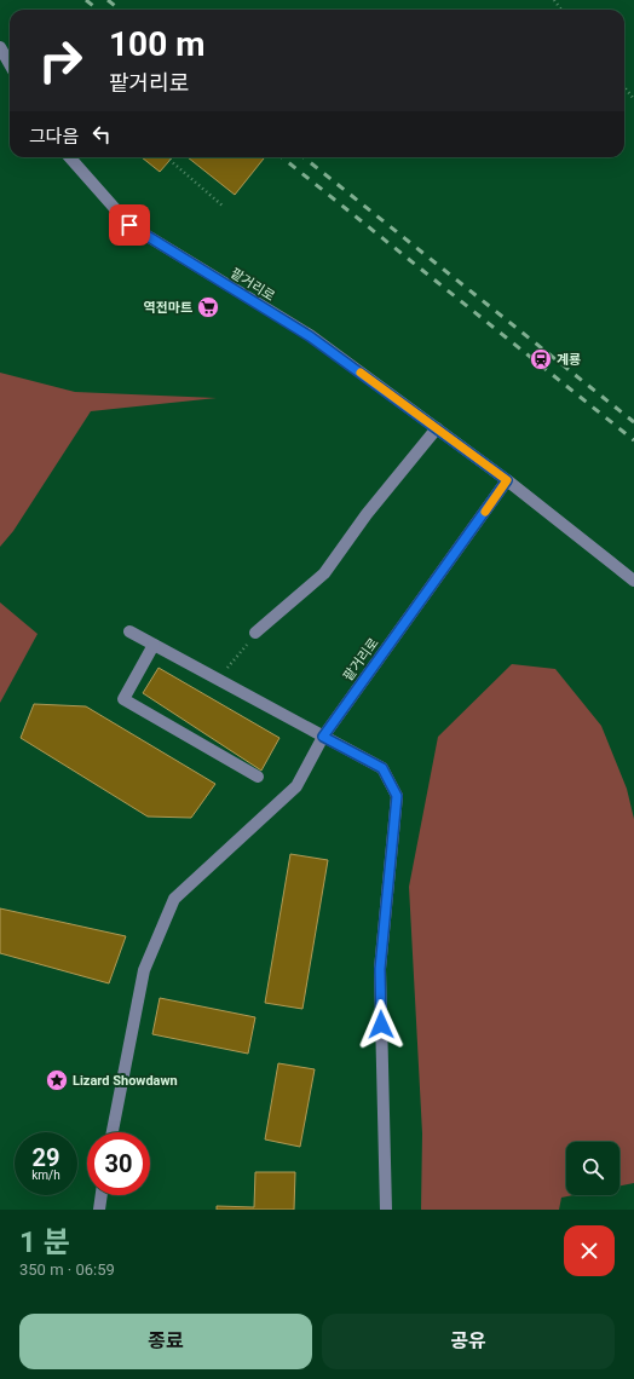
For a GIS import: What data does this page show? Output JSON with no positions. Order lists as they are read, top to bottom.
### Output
{
  "streets": {
    "street": ["팥거리로"]
  },
  "places": {
    "supermarket": ["역전마트"],
    "station": ["계룡"],
    "place": ["Lizard Showdawn"]
  },
  "page": {
    "turn": ["100 m", "팥거리로"],
    "then": "그다음",
    "speed": "29 km/h",
    "limit": "30",
    "heading": ["1 분", "350 m · 06:59"],
    "buttons": ["종료", "공유"]
  }
}
